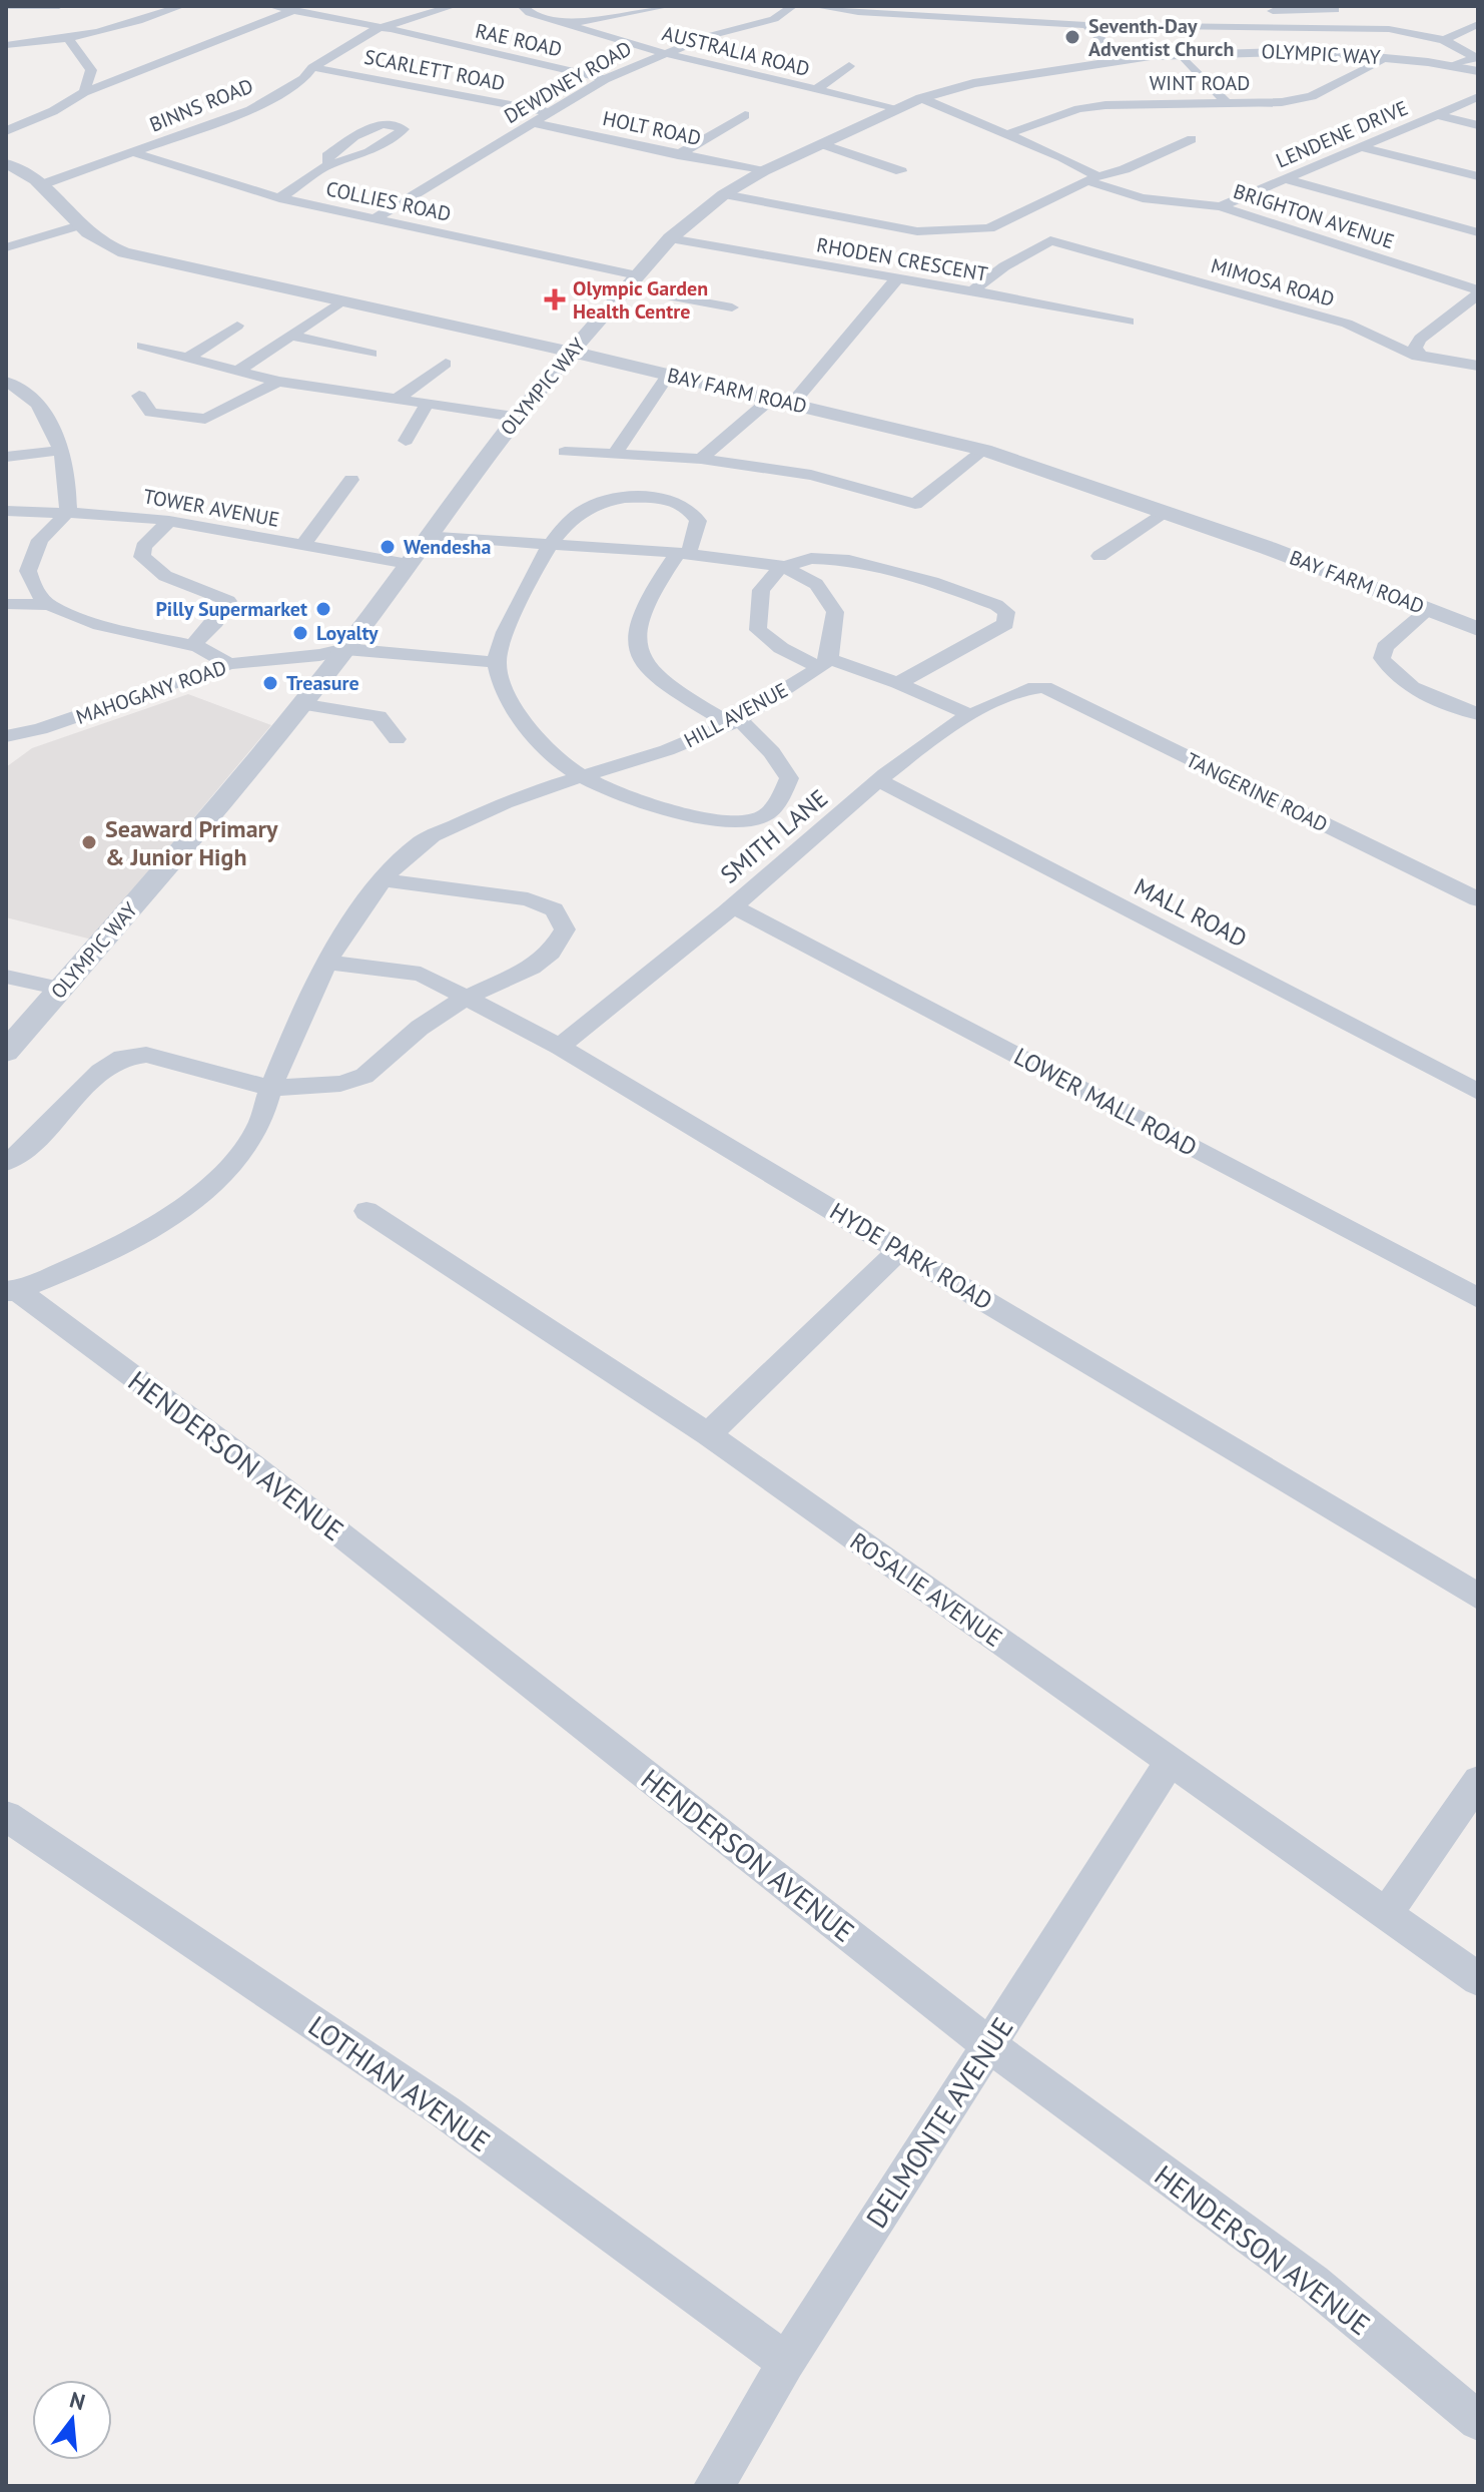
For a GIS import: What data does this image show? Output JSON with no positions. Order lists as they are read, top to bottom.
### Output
{
  "streets": {
    "street": [
      "RAE ROAD",
      "AUSTRALIA ROAD",
      "OLYMPIC WAY",
      "SCARLETT ROAD",
      "DEWDNEY ROAD",
      "WINT ROAD",
      "BINNS ROAD",
      "HOLT ROAD",
      "LENDENE DRIVE",
      "COLLIES ROAD",
      "BRIGHTON AVENUE",
      "RHODEN CRESCENT",
      "MIMOSA ROAD",
      "BAY FARM ROAD",
      "TOWER AVENUE",
      "MAHOGANY ROAD",
      "HILL AVENUE",
      "TANGERINE ROAD",
      "SMITH LANE",
      "MALL ROAD",
      "LOWER MALL ROAD",
      "HYDE PARK ROAD",
      "HENDERSON AVENUE",
      "ROSALIE AVENUE",
      "LOTHIAN AVENUE",
      "DELMONTE AVENUE"
    ]
  },
  "crossings": [
    ["RAE ROAD", "DEWDNEY ROAD"],
    ["RAE ROAD", "BINNS ROAD"],
    ["AUSTRALIA ROAD", "OLYMPIC WAY"],
    ["AUSTRALIA ROAD", "DEWDNEY ROAD"],
    ["OLYMPIC WAY", "WINT ROAD"],
    ["OLYMPIC WAY", "HOLT ROAD"],
    ["OLYMPIC WAY", "COLLIES ROAD"],
    ["OLYMPIC WAY", "BRIGHTON AVENUE"],
    ["OLYMPIC WAY", "RHODEN CRESCENT"],
    ["OLYMPIC WAY", "BAY FARM ROAD"],
    ["OLYMPIC WAY", "TOWER AVENUE"],
    ["OLYMPIC WAY", "MAHOGANY ROAD"],
    ["SCARLETT ROAD", "DEWDNEY ROAD"],
    ["SCARLETT ROAD", "BINNS ROAD"],
    ["DEWDNEY ROAD", "HOLT ROAD"],
    ["DEWDNEY ROAD", "COLLIES ROAD"],
    ["WINT ROAD", "BRIGHTON AVENUE"],
    ["BINNS ROAD", "COLLIES ROAD"],
    ["BINNS ROAD", "BAY FARM ROAD"],
    ["LENDENE DRIVE", "BRIGHTON AVENUE"],
    ["RHODEN CRESCENT", "MIMOSA ROAD"],
    ["HILL AVENUE", "HYDE PARK ROAD"],
    ["HILL AVENUE", "HENDERSON AVENUE"],
    ["TANGERINE ROAD", "SMITH LANE"],
    ["SMITH LANE", "MALL ROAD"],
    ["SMITH LANE", "LOWER MALL ROAD"],
    ["SMITH LANE", "HYDE PARK ROAD"],
    ["HENDERSON AVENUE", "DELMONTE AVENUE"],
    ["ROSALIE AVENUE", "DELMONTE AVENUE"],
    ["LOTHIAN AVENUE", "DELMONTE AVENUE"]
  ],
  "places": {
    "other": [
      "Seventh-Day Adventist Church",
      "Wendesha",
      "Pilly Supermarket",
      "Loyalty",
      "Treasure",
      "Seaward Primary & Junior High"
    ],
    "health": ["Olympic Garden Health Centre"]
  },
  "north": "top"
}
